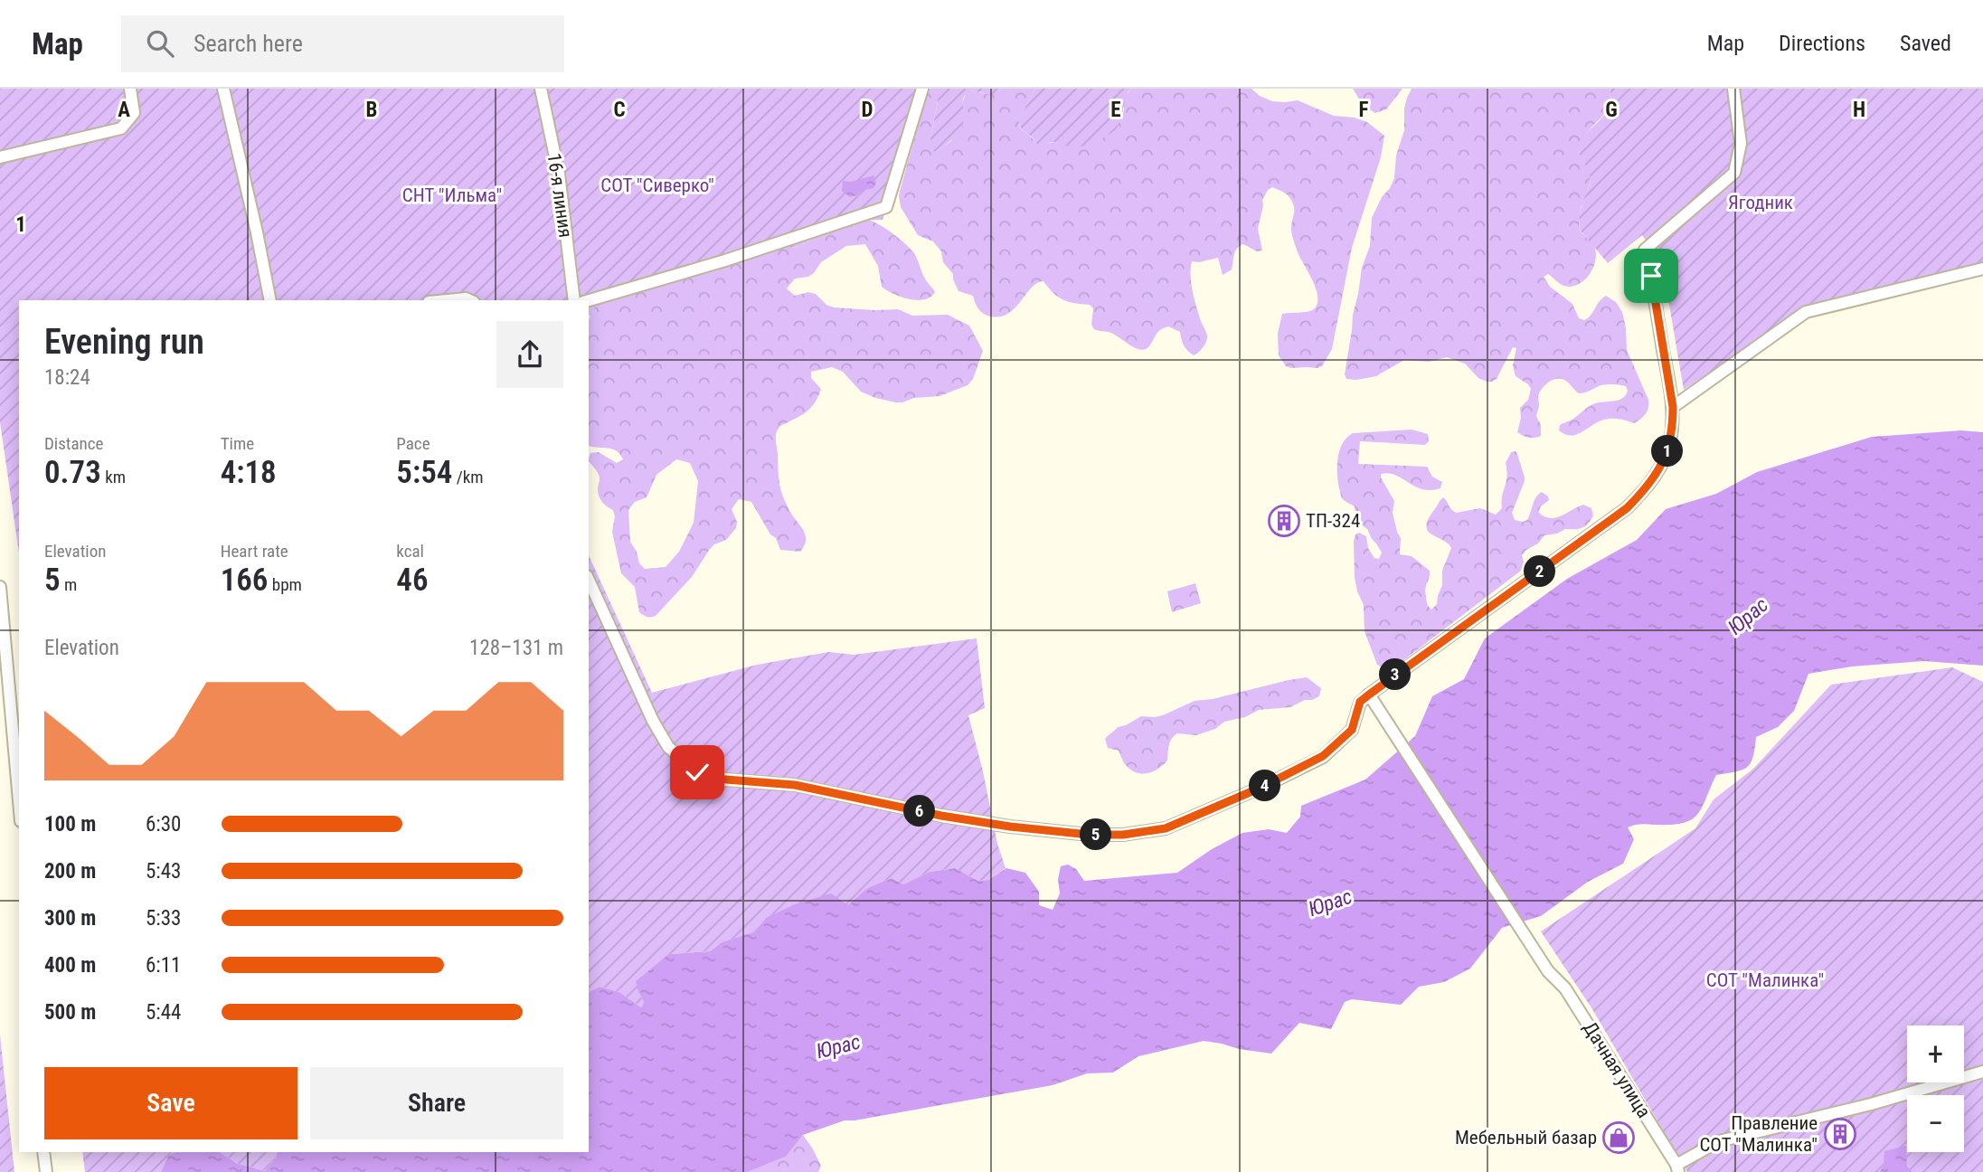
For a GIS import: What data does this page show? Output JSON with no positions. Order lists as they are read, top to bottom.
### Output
{
  "streets": {
    "street": ["16-я линия", "Дачная улица"]
  },
  "water": ["Юрас"],
  "parks": [
    "СОТ \"Сиверко\"",
    "СНТ \"Ильма\"",
    "Ягодник",
    "СОТ \"Малинка\""
  ],
  "places": {
    "building": ["ТП-324", "Правление СОТ \"Малинка\""],
    "shop": ["Мебельный базар"]
  },
  "page": {
    "header": "Map",
    "search": "Search here",
    "nav": ["Map", "Directions", "Saved"],
    "heading": ["Evening run", "18:24"],
    "stats": [
      ["Distance", "0.73 km"],
      ["Time", "4:18"],
      ["Pace", "5:54 /km"],
      ["Elevation", "5 m"],
      ["Heart rate", "166 bpm"],
      ["kcal", "46"]
    ],
    "pins": [
      "1",
      "2",
      "3",
      "4",
      "6",
      "5"
    ],
    "chart": ["Elevation", "128–131 m"],
    "list": [
      {
        "name": "100 m",
        "note": "6:30"
      },
      {
        "name": "200 m",
        "note": "5:43"
      },
      {
        "name": "300 m",
        "note": "5:33"
      },
      {
        "name": "400 m",
        "note": "6:11"
      },
      {
        "name": "500 m",
        "note": "5:44"
      }
    ],
    "map_buttons": ["+", "−"],
    "buttons": ["Save", "Share"]
  },
  "grid": {
    "columns": [
      "A",
      "B",
      "C",
      "D",
      "E",
      "F",
      "G",
      "H"
    ],
    "rows": ["1"]
  }
}
